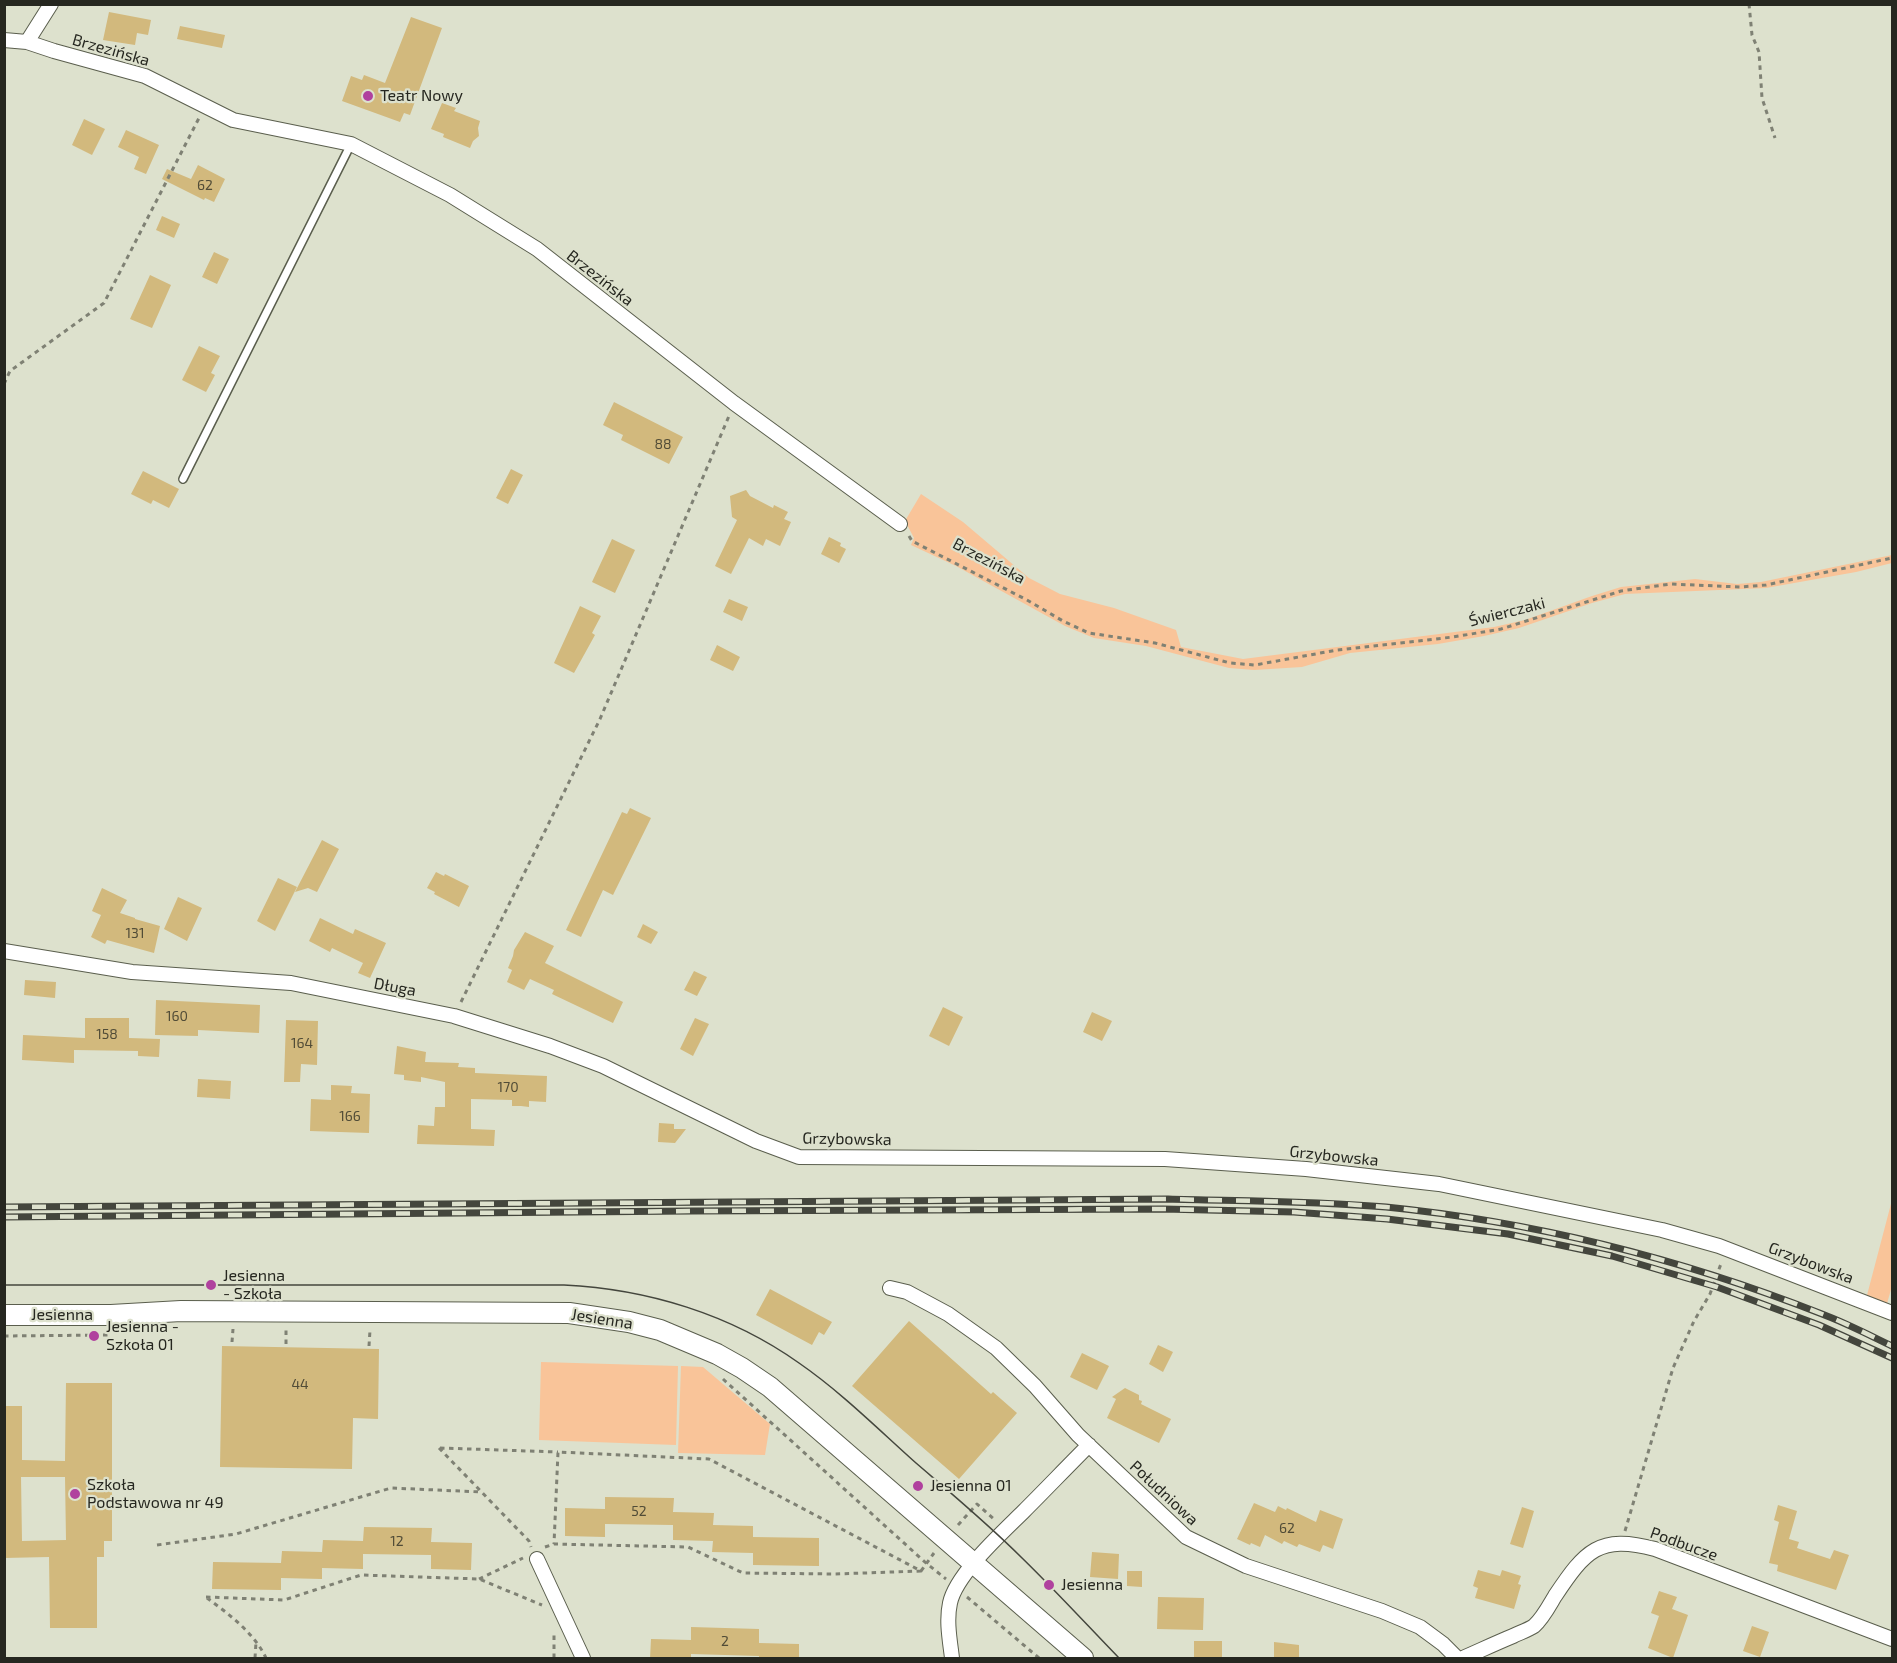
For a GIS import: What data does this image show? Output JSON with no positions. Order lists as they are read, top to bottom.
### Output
{
  "streets": {
    "street": [
      "Brzezińska",
      "Długa",
      "Grzybowska",
      "Jesienna",
      "Południowa",
      "Podbucze"
    ],
    "path": ["Świerczaki"]
  },
  "crossings": [
    ["Brzezińska", "Świerczaki"],
    ["Długa", "Grzybowska"]
  ],
  "places": [
    "Teatr Nowy",
    "Jesienna - Szkoła",
    "Jesienna - Szkoła 01",
    "Jesienna 01",
    "Szkoła Podstawowa nr 49",
    "Jesienna"
  ],
  "house_numbers": [
    "62",
    "88",
    "131",
    "160",
    "158",
    "164",
    "170",
    "166",
    "44",
    "52",
    "62",
    "12",
    "2"
  ]
}
